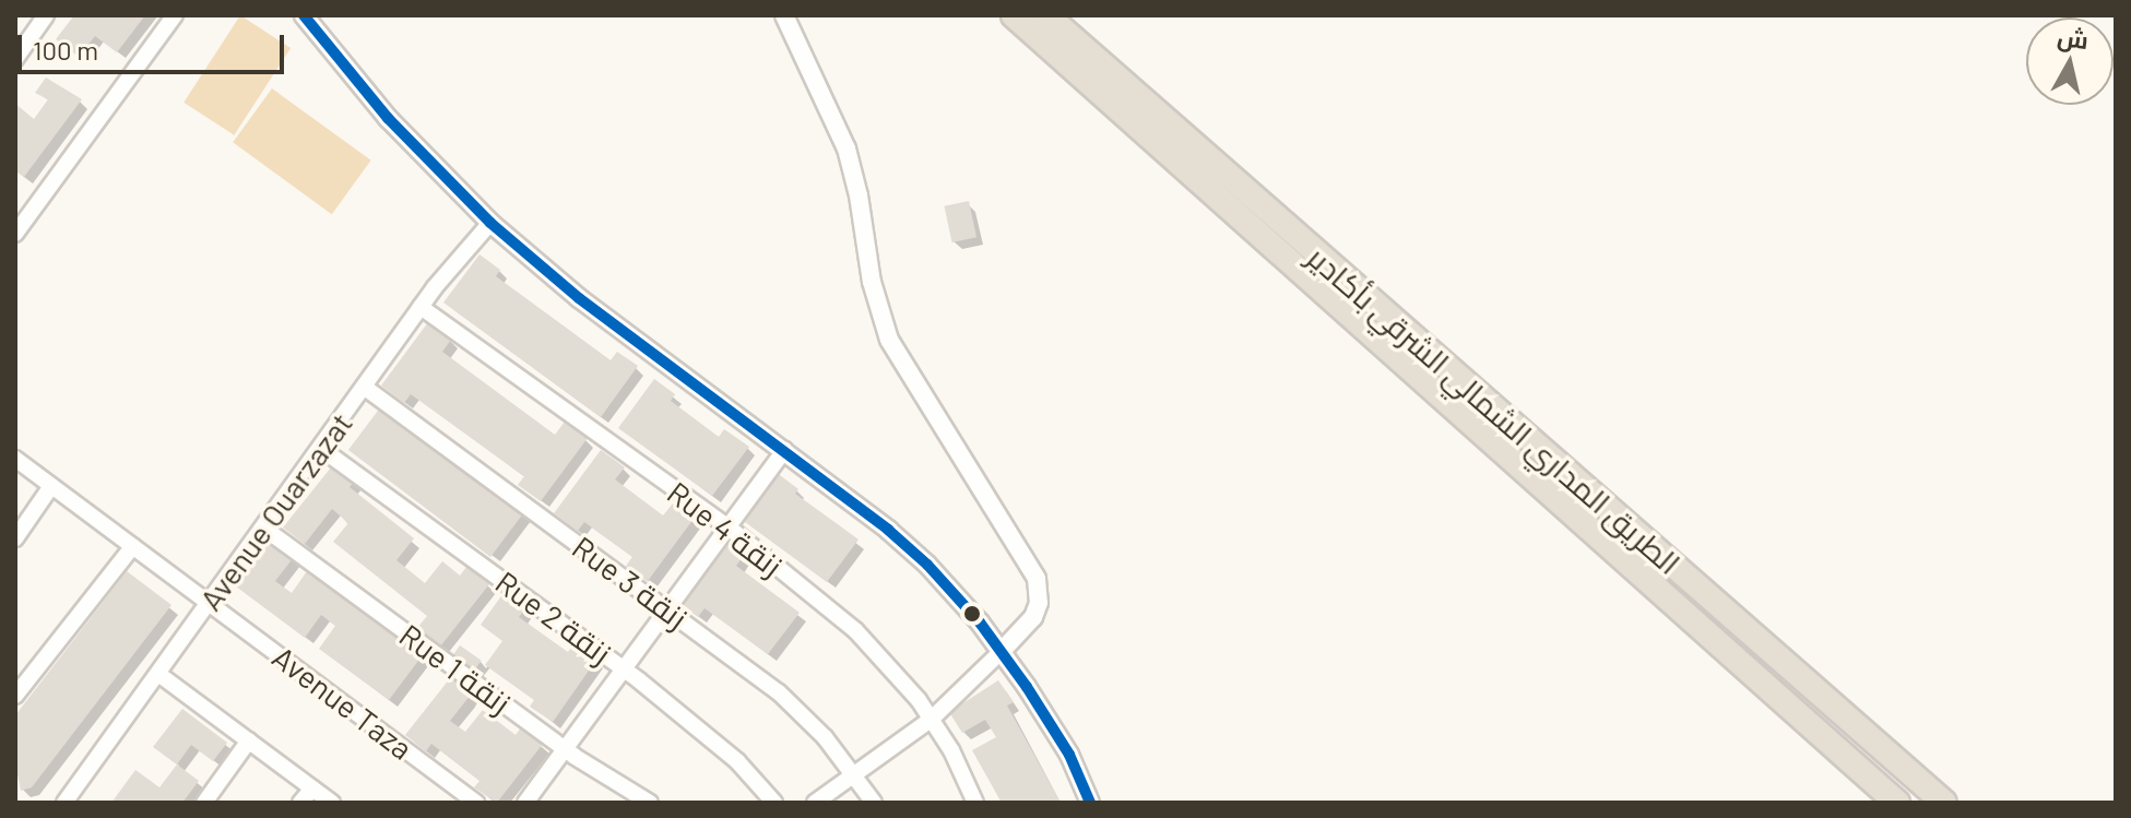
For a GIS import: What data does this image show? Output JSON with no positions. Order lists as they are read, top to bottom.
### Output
{
  "streets": {
    "highway": ["الطريق المداري الشمالي الشرقي بأكادير"],
    "street": [
      "Avenue Ouarzazat",
      "Rue 4 زنقة",
      "Rue 3 زنقة",
      "Rue 2 زنقة",
      "Rue 1 زنقة",
      "Avenue Taza"
    ]
  },
  "crossings": [
    ["Avenue Ouarzazat", "Rue 4 زنقة"],
    ["Avenue Ouarzazat", "Rue 3 زنقة"],
    ["Avenue Ouarzazat", "Rue 2 زنقة"],
    ["Avenue Ouarzazat", "Rue 1 زنقة"],
    ["Avenue Ouarzazat", "Avenue Taza"]
  ],
  "lines": ["transit line 2"],
  "scale_bar": "100 m",
  "north": "top"
}
